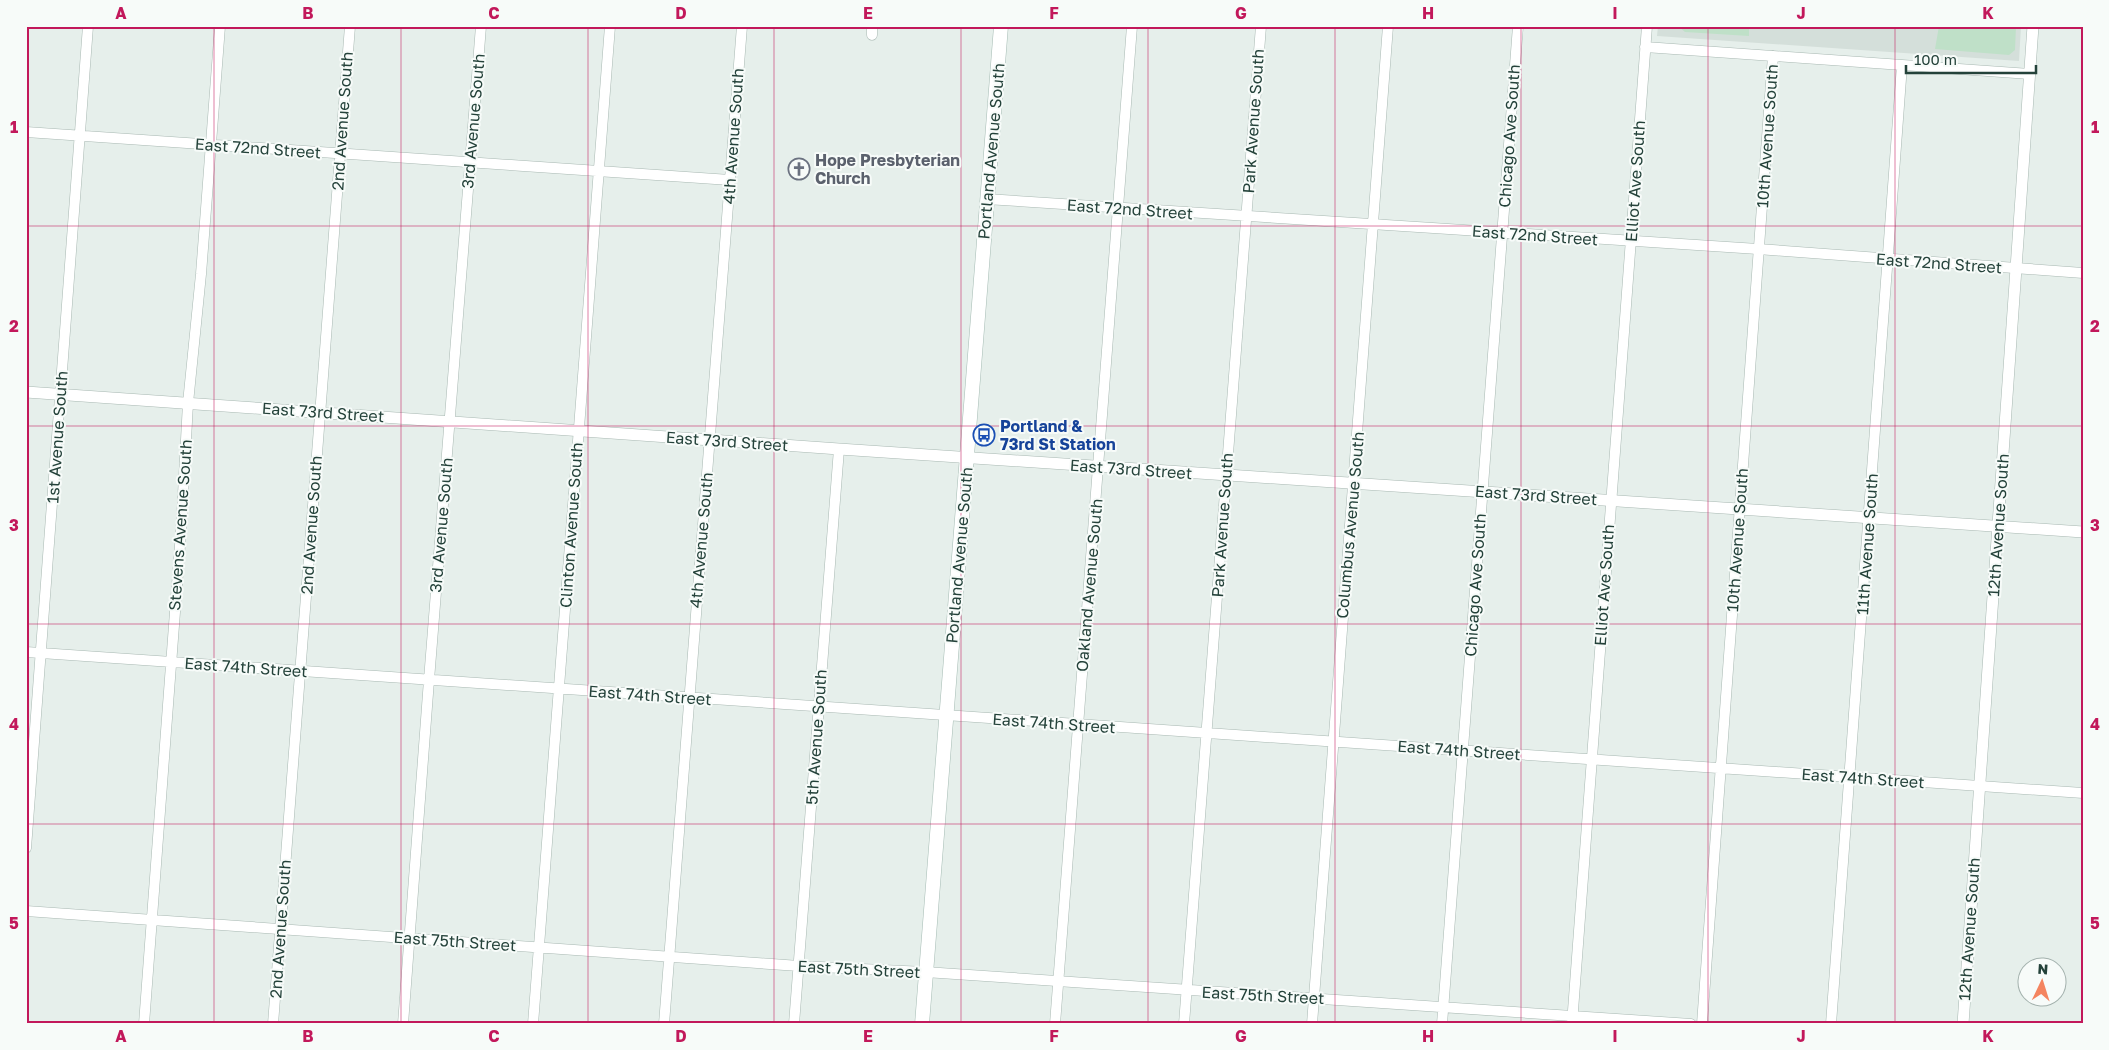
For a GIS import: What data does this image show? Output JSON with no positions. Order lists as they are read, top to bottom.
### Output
{
  "streets": {
    "main road": ["Portland Avenue South"],
    "street": [
      "2nd Avenue South",
      "3rd Avenue South",
      "Park Avenue South",
      "4th Avenue South",
      "Chicago Ave South",
      "10th Avenue South",
      "East 72nd Street",
      "Elliot Ave South",
      "East 73rd Street",
      "1st Avenue South",
      "Stevens Avenue South",
      "Clinton Avenue South",
      "Columbus Avenue South",
      "12th Avenue South",
      "11th Avenue South",
      "Oakland Avenue South",
      "East 74th Street",
      "5th Avenue South",
      "East 75th Street"
    ]
  },
  "crossings": [
    ["2nd Avenue South", "East 72nd Street"],
    ["2nd Avenue South", "East 73rd Street"],
    ["2nd Avenue South", "East 74th Street"],
    ["2nd Avenue South", "East 75th Street"],
    ["3rd Avenue South", "East 72nd Street"],
    ["3rd Avenue South", "East 73rd Street"],
    ["3rd Avenue South", "East 74th Street"],
    ["3rd Avenue South", "East 75th Street"],
    ["Park Avenue South", "East 72nd Street"],
    ["Park Avenue South", "East 73rd Street"],
    ["Park Avenue South", "East 74th Street"],
    ["Park Avenue South", "East 75th Street"],
    ["4th Avenue South", "East 72nd Street"],
    ["4th Avenue South", "East 73rd Street"],
    ["4th Avenue South", "East 74th Street"],
    ["4th Avenue South", "East 75th Street"],
    ["Chicago Ave South", "East 72nd Street"],
    ["Chicago Ave South", "East 73rd Street"],
    ["Chicago Ave South", "East 74th Street"],
    ["Chicago Ave South", "East 75th Street"],
    ["10th Avenue South", "East 72nd Street"],
    ["10th Avenue South", "East 73rd Street"],
    ["10th Avenue South", "East 74th Street"],
    ["East 72nd Street", "Portland Avenue South"],
    ["East 72nd Street", "Elliot Ave South"],
    ["East 72nd Street", "1st Avenue South"],
    ["East 72nd Street", "Stevens Avenue South"],
    ["East 72nd Street", "Clinton Avenue South"],
    ["East 72nd Street", "Columbus Avenue South"],
    ["East 72nd Street", "12th Avenue South"],
    ["East 72nd Street", "11th Avenue South"],
    ["East 72nd Street", "Oakland Avenue South"],
    ["Portland Avenue South", "East 73rd Street"],
    ["Portland Avenue South", "East 74th Street"],
    ["Portland Avenue South", "East 75th Street"],
    ["Elliot Ave South", "East 73rd Street"],
    ["Elliot Ave South", "East 74th Street"],
    ["Elliot Ave South", "East 75th Street"],
    ["East 73rd Street", "1st Avenue South"],
    ["East 73rd Street", "Stevens Avenue South"],
    ["East 73rd Street", "Clinton Avenue South"],
    ["East 73rd Street", "Columbus Avenue South"],
    ["East 73rd Street", "12th Avenue South"],
    ["East 73rd Street", "11th Avenue South"],
    ["East 73rd Street", "Oakland Avenue South"],
    ["East 73rd Street", "5th Avenue South"],
    ["1st Avenue South", "East 74th Street"],
    ["Stevens Avenue South", "East 74th Street"],
    ["Stevens Avenue South", "East 75th Street"],
    ["Clinton Avenue South", "East 74th Street"],
    ["Clinton Avenue South", "East 75th Street"],
    ["Columbus Avenue South", "East 74th Street"],
    ["Columbus Avenue South", "East 75th Street"],
    ["12th Avenue South", "East 74th Street"],
    ["11th Avenue South", "East 74th Street"],
    ["Oakland Avenue South", "East 74th Street"],
    ["Oakland Avenue South", "East 75th Street"],
    ["East 74th Street", "5th Avenue South"],
    ["5th Avenue South", "East 75th Street"]
  ],
  "places": {
    "church": ["Hope Presbyterian Church"],
    "bus stop": ["Portland & 73rd St Station"]
  },
  "scale_bar": "100 m",
  "north": "top",
  "grid": {
    "columns": [
      "A",
      "B",
      "C",
      "D",
      "E",
      "F",
      "G",
      "H",
      "I",
      "J",
      "K"
    ],
    "rows": [
      "1",
      "2",
      "3",
      "4",
      "5"
    ]
  }
}
